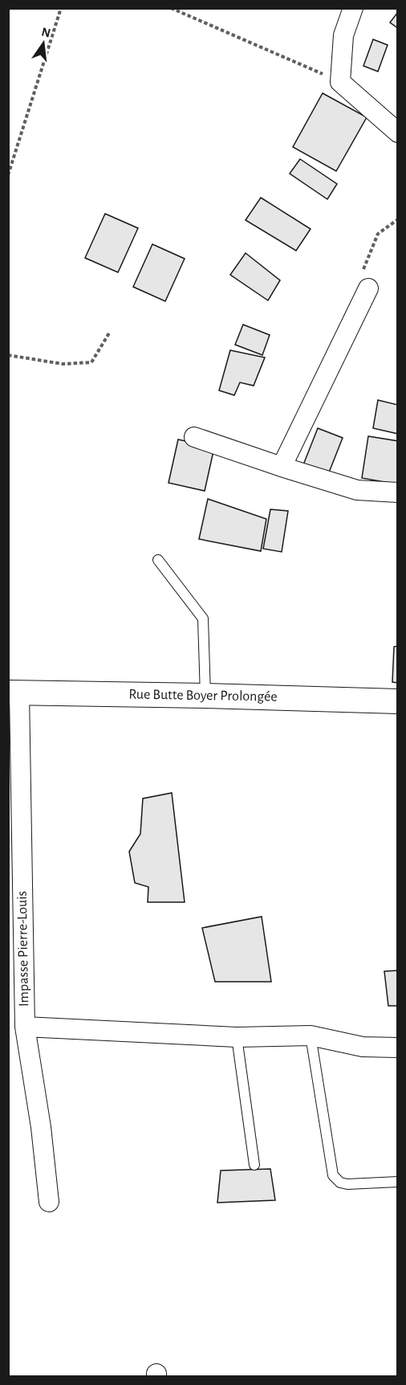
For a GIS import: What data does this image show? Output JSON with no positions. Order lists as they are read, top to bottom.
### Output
{
  "streets": {
    "street": ["Rue Butte Boyer Prolongée", "Impasse Pierre-Louis"]
  },
  "crossings": [
    ["Rue Butte Boyer Prolongée", "Impasse Pierre-Louis"]
  ],
  "north": "top"
}
